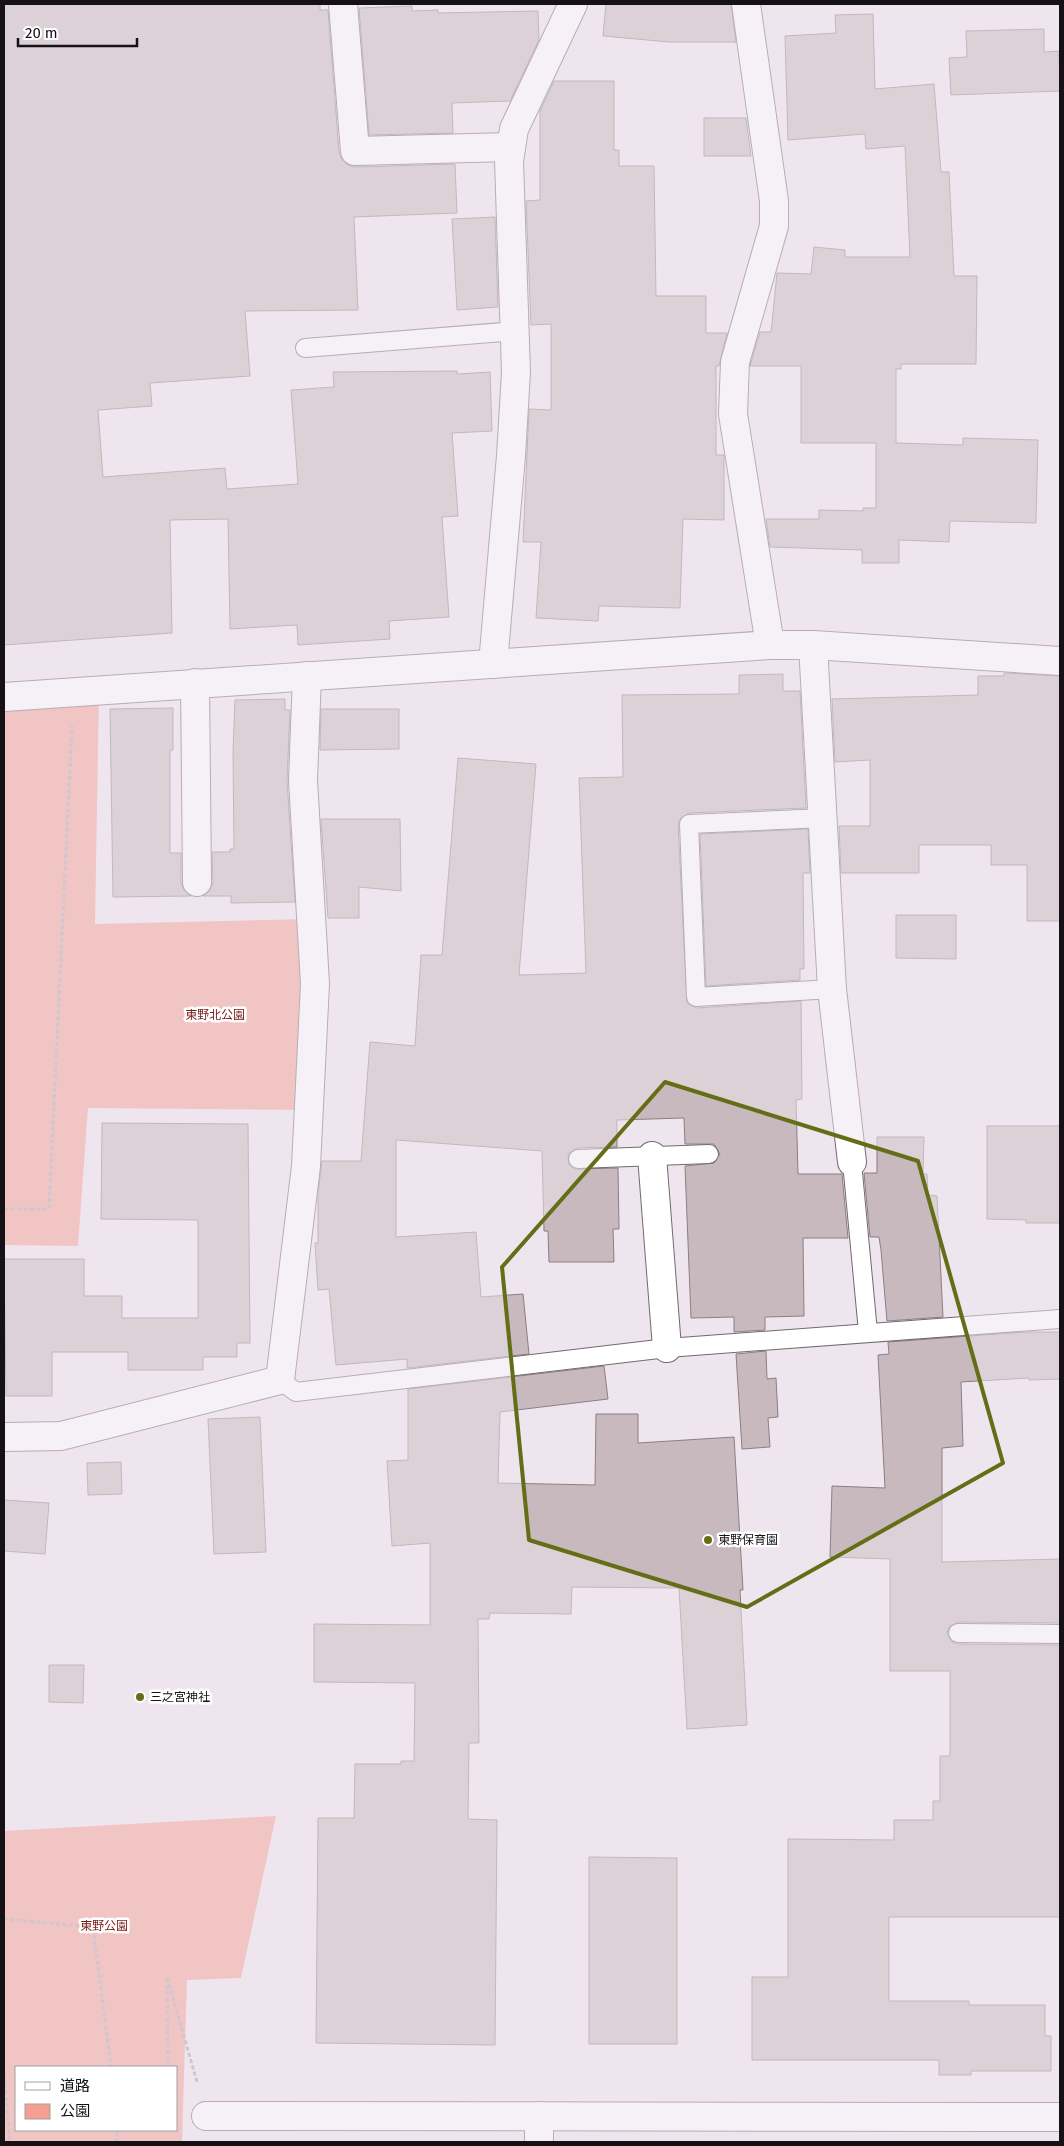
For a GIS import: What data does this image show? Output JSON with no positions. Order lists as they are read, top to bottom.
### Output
{
  "parks": ["東野北公園", "東野公園"],
  "places": ["東野保育園", "三之宮神社"],
  "legend": ["道路", "公園"],
  "scale_bar": "20 m"
}
